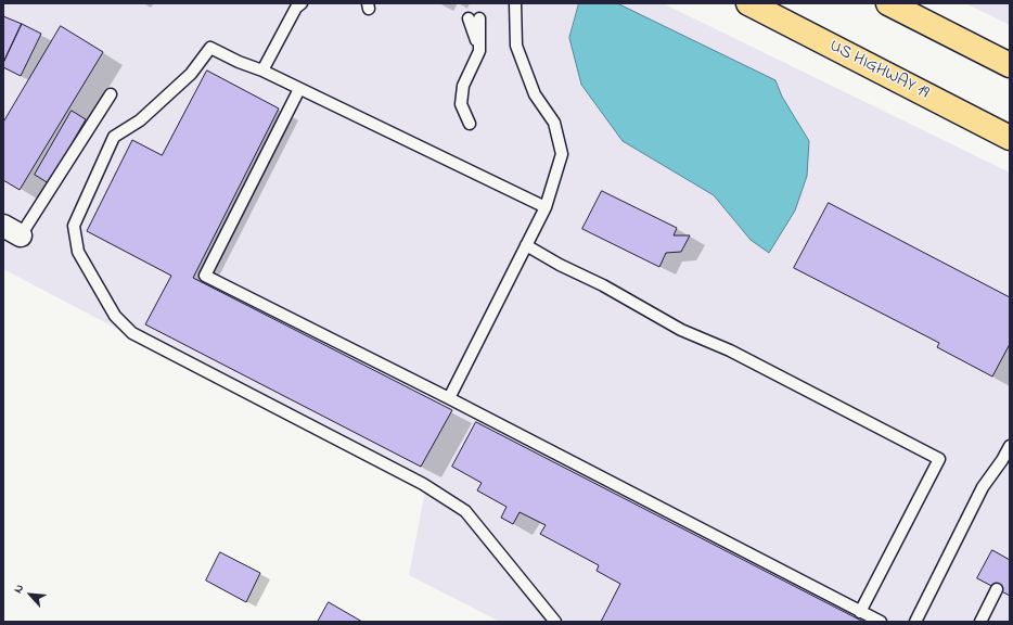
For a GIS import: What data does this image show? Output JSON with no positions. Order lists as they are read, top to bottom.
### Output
{
  "streets": {
    "highway": ["US HIGHWAY 19"]
  },
  "north": "top left"
}
